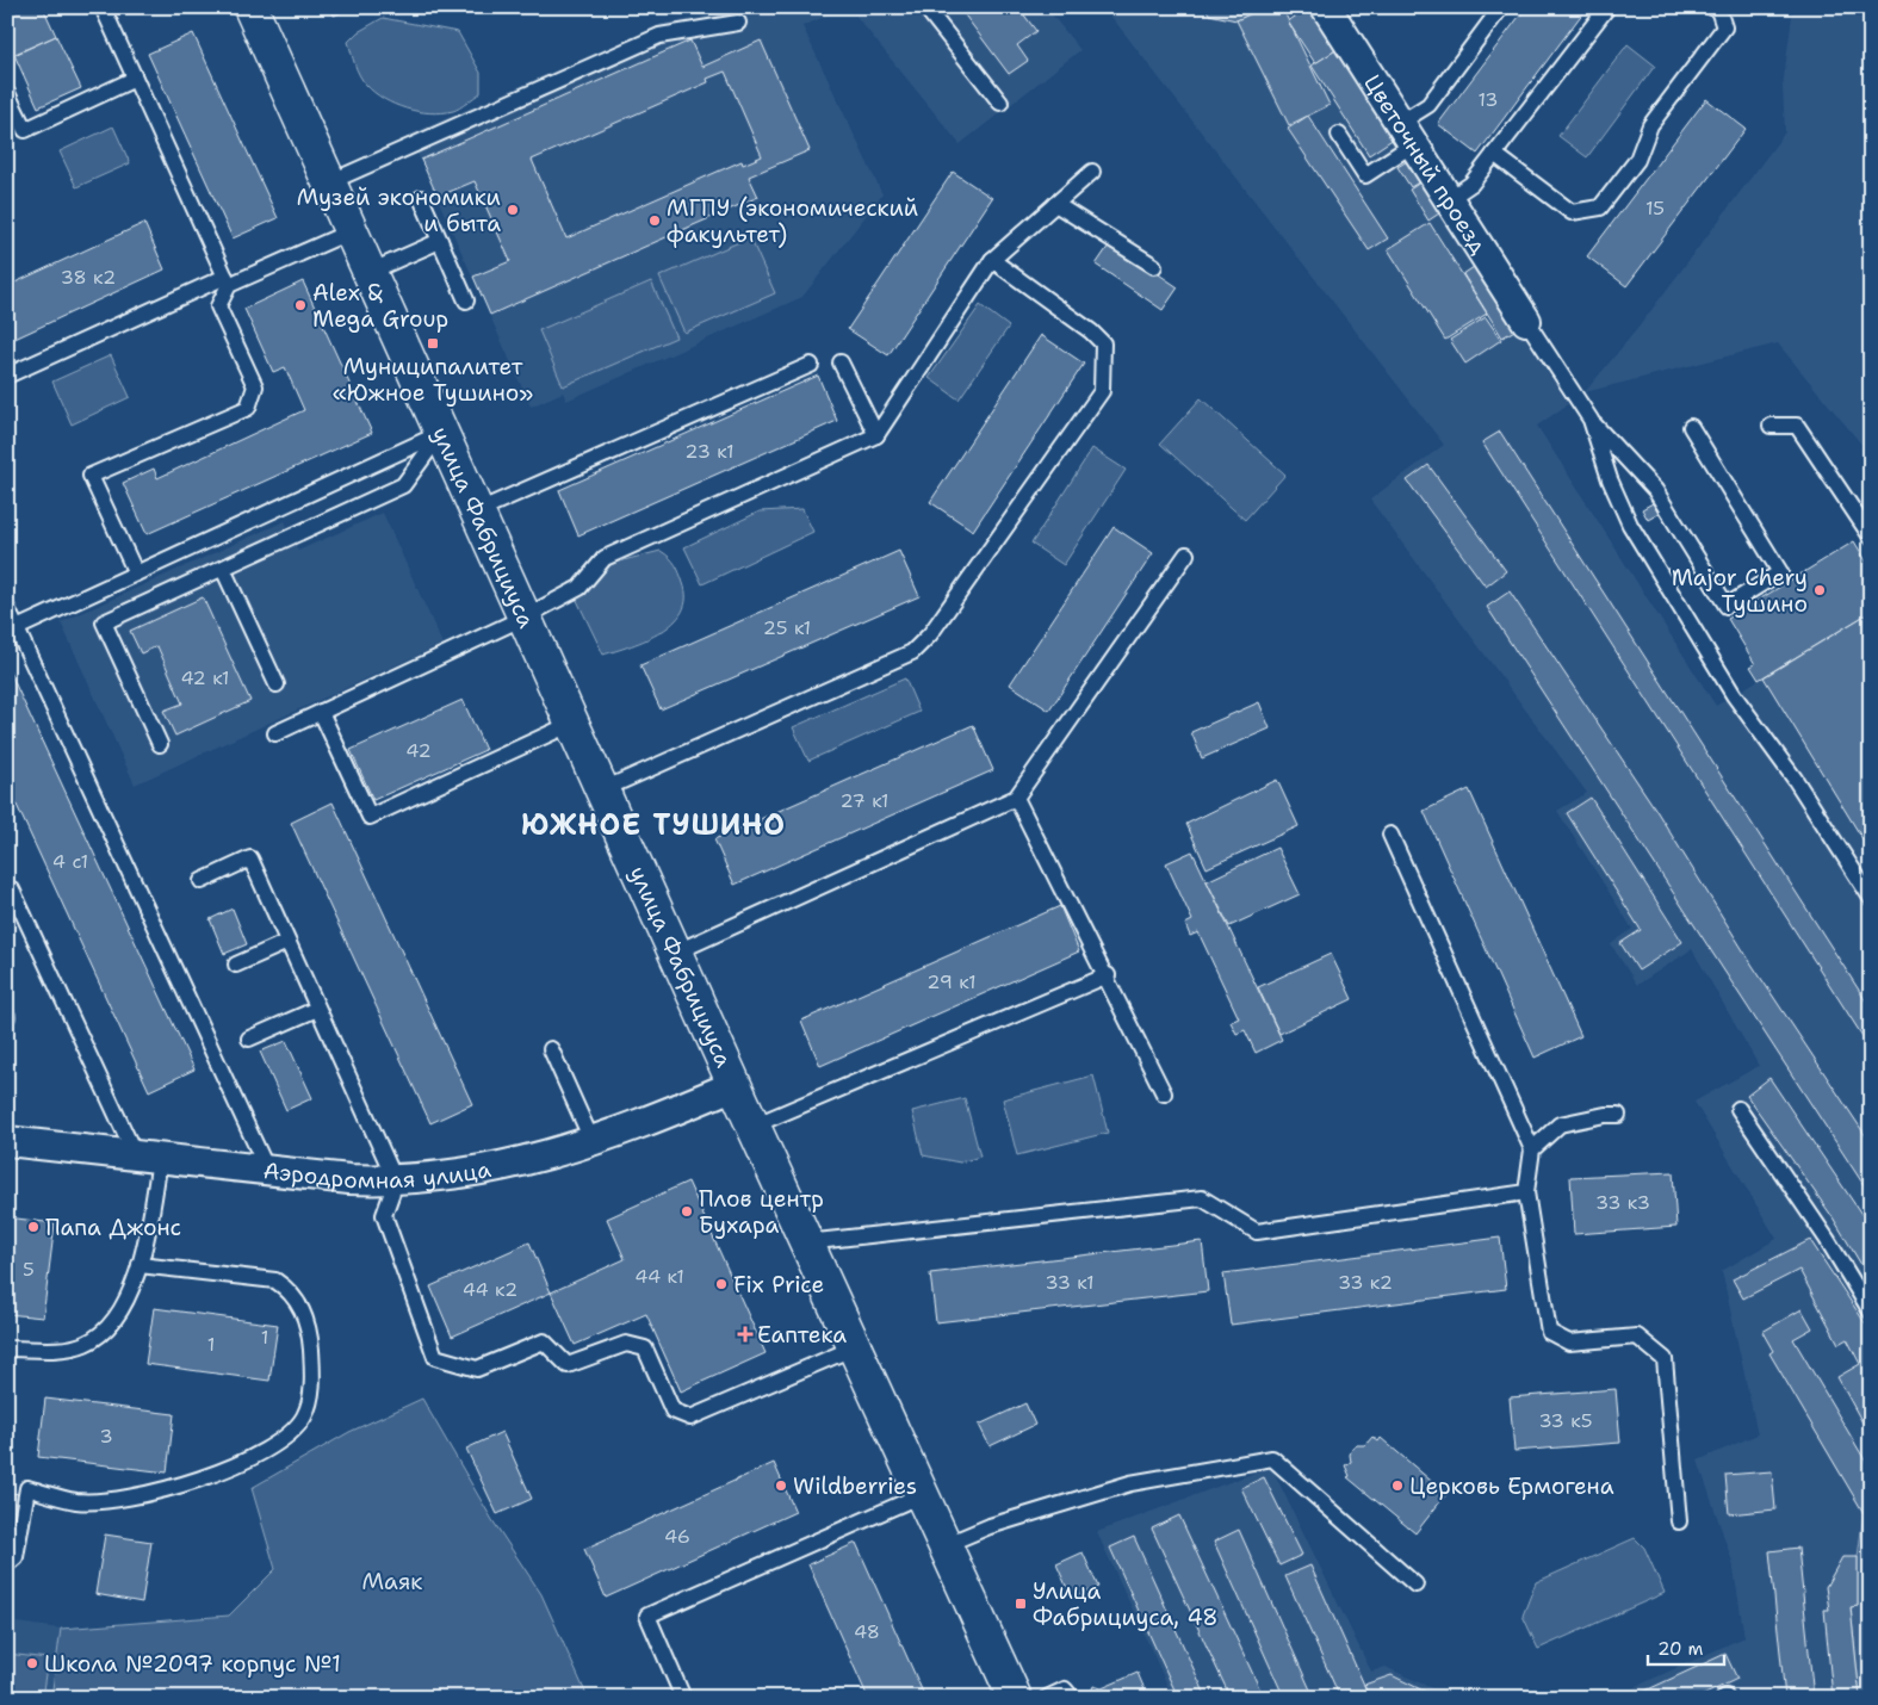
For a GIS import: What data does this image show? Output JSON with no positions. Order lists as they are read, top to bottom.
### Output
{
  "streets": {
    "main road": ["улица Фабрициуса"],
    "street": ["Цветочный проезд", "Аэродромная улица"]
  },
  "crossings": [
    ["улица Фабрициуса", "Аэродромная улица"]
  ],
  "districts": ["ЮЖНОЕ ТУШИНО"],
  "parks": ["Маяк"],
  "places": {
    "other": [
      "Музей экономики и быта",
      "МГПУ (экономический факультет)",
      "Alex & Mega Group",
      "Major Chery Тушино",
      "Плов центр Бухара",
      "Папа Джонс",
      "Fix Price",
      "Wildberries",
      "Церковь Ермогена",
      "Школа №2097 корпус №1"
    ],
    "transit": ["Муниципалитет «Южное Тушино»", "Улица Фабрициуса, 48"],
    "health": ["Еаптека"]
  },
  "house_numbers": [
    "13",
    "15",
    "38 к2",
    "23 к1",
    "25 к1",
    "42 к1",
    "42",
    "27 к1",
    "4 с1",
    "29 к1",
    "33 к3",
    "5",
    "44 к1",
    "33 к1",
    "33 к2",
    "44 к2",
    "1",
    "1",
    "33 к5",
    "3",
    "46",
    "48"
  ],
  "scale_bar": "20 m"
}
